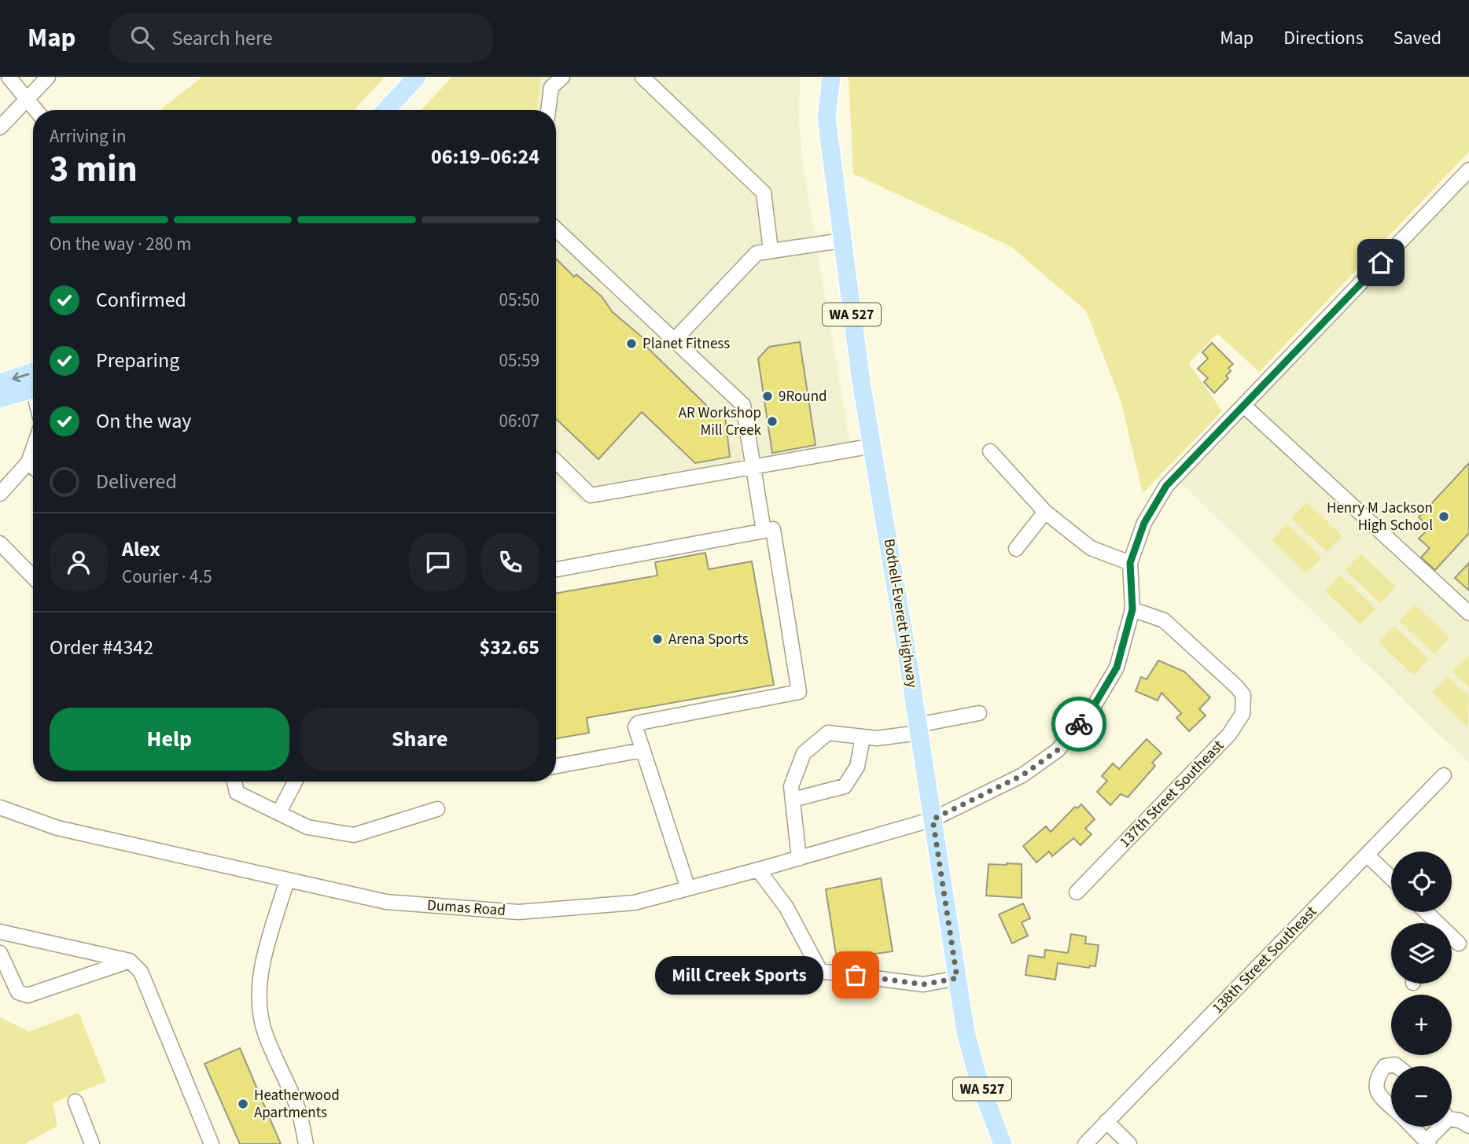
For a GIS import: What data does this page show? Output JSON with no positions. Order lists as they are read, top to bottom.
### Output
{
  "streets": {
    "main road": ["WA 527", "Bothell-Everett Highway"],
    "street": ["137th Street Southeast", "Dumas Road", "138th Street Southeast"]
  },
  "crossings": [
    ["Bothell-Everett Highway", "Dumas Road"],
    ["137th Street Southeast", "Dumas Road"]
  ],
  "places": [
    "Planet Fitness",
    "9Round",
    "AR Workshop Mill Creek",
    "Henry M Jackson High School",
    "Arena Sports",
    "Mill Creek Sports",
    "Heatherwood Apartments"
  ],
  "page": {
    "header": "Map",
    "search": "Search here",
    "nav": ["Map", "Directions", "Saved"],
    "heading": ["3 min", "Arriving in", "06:19–06:24"],
    "panel": [
      "Alex",
      "Courier · 4.5",
      "Order #4342",
      "$32.65"
    ],
    "bar": "On the way · 280 m",
    "list": [
      ["Confirmed", "05:50"],
      ["Preparing", "05:59"],
      ["On the way", "06:07"],
      "Delivered"
    ],
    "buttons": ["Help", "Share"],
    "map_buttons": ["+", "−"],
    "bubble": "Mill Creek Sports"
  }
}
